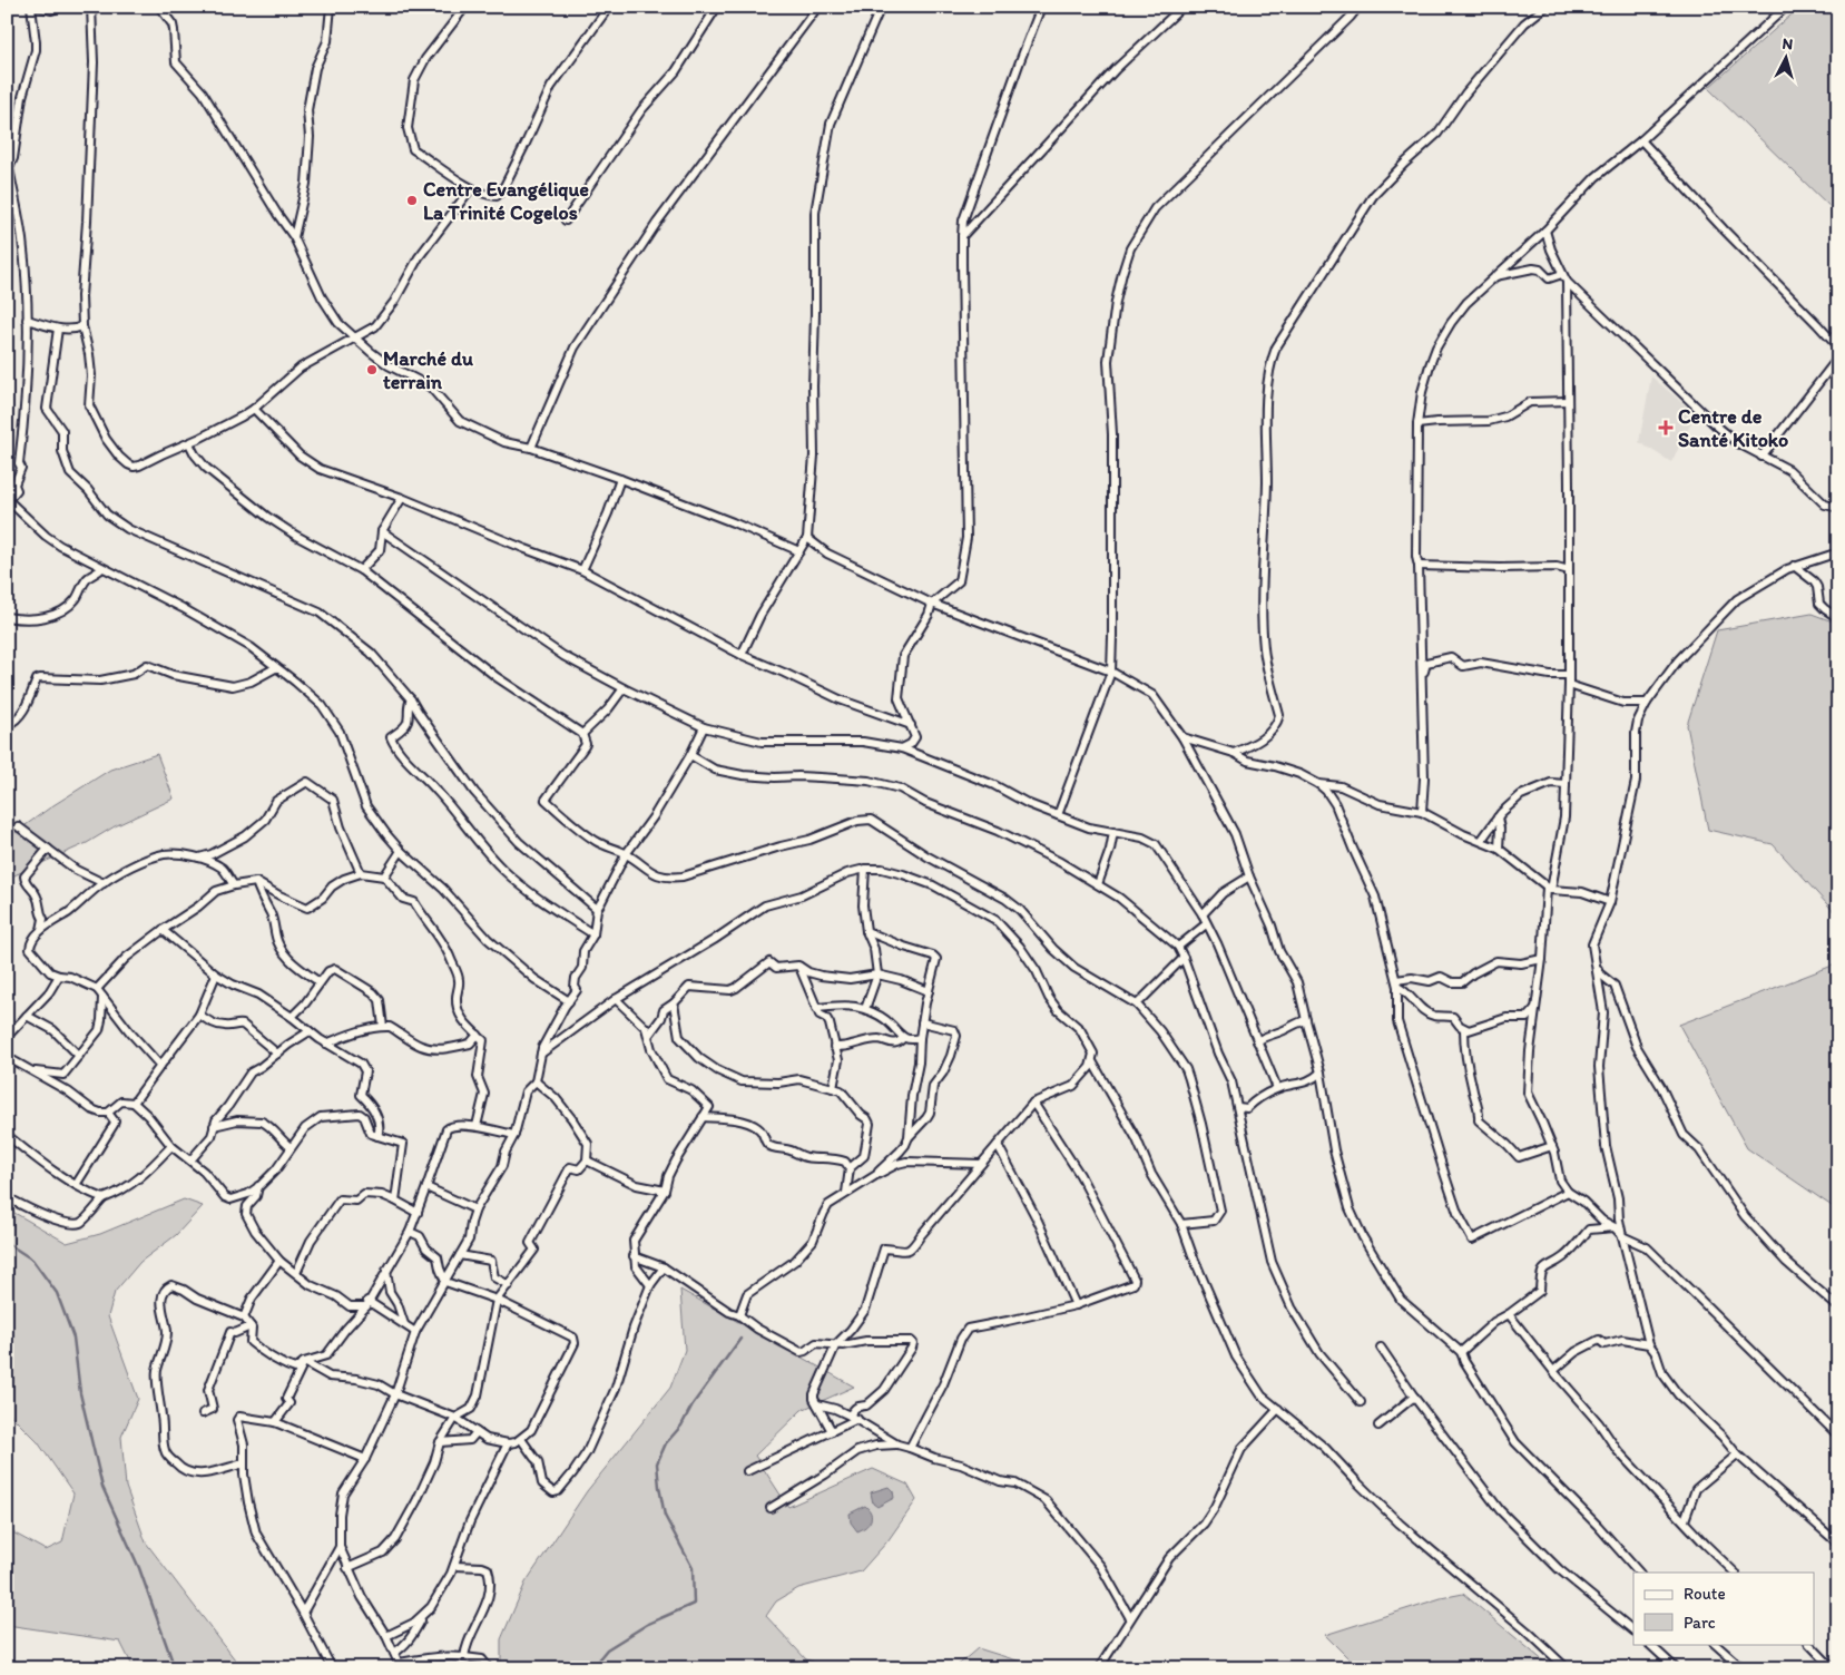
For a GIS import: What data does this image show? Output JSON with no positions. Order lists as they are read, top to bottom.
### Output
{
  "places": {
    "other": ["Centre Evangélique La Trinité Cogelos", "Marché du terrain"],
    "health": ["Centre de Santé Kitoko"]
  },
  "legend": ["Route", "Parc"],
  "north": "top"
}
